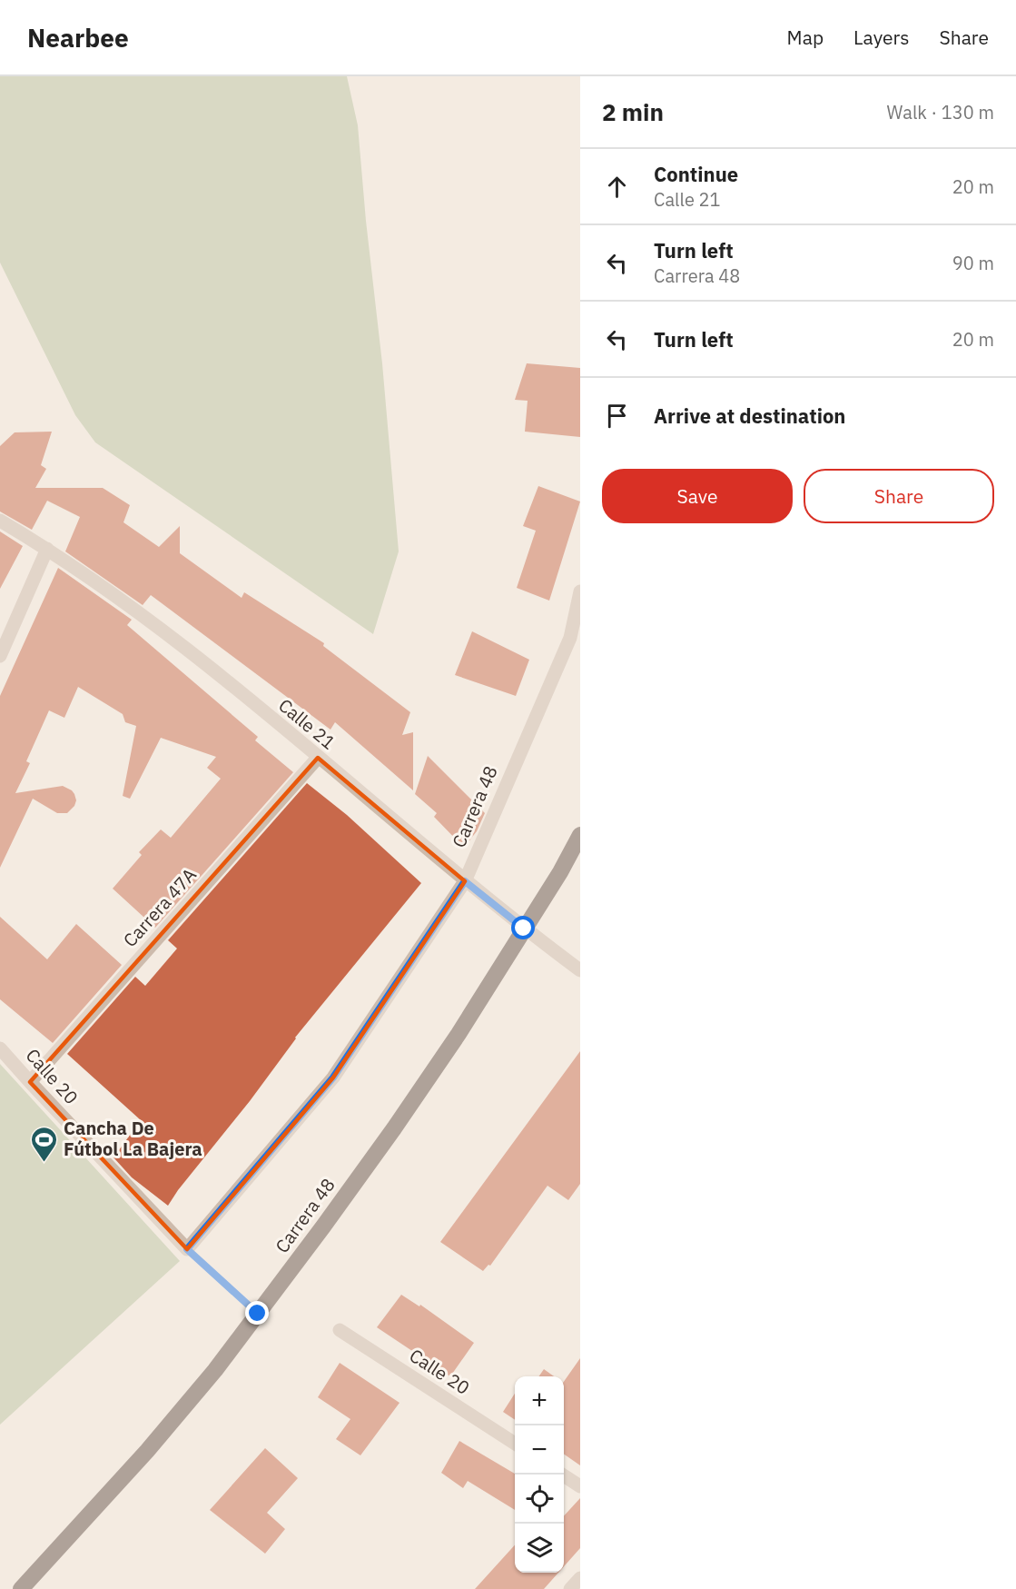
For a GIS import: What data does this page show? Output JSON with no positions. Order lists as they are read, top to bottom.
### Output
{
  "streets": {
    "highway": ["Carrera 48"],
    "street": ["Calle 21", "Carrera 47A", "Calle 20"]
  },
  "crossings": [
    ["Calle 21", "Carrera 48"],
    ["Calle 21", "Carrera 47A"],
    ["Carrera 48", "Calle 20"],
    ["Carrera 47A", "Calle 20"]
  ],
  "places": {
    "sports": ["Cancha De Fútbol La Bajera"]
  },
  "page": {
    "header": "Nearbee",
    "nav": ["Map", "Layers", "Share"],
    "heading": ["2 min", "Walk · 130 m"],
    "list": [
      ["Continue", "Calle 21", "20 m"],
      ["Turn left", "Carrera 48", "90 m"],
      ["Turn left", "20 m"],
      "Arrive at destination"
    ],
    "buttons": ["Save", "Share"],
    "map_buttons": ["+", "−"]
  }
}
